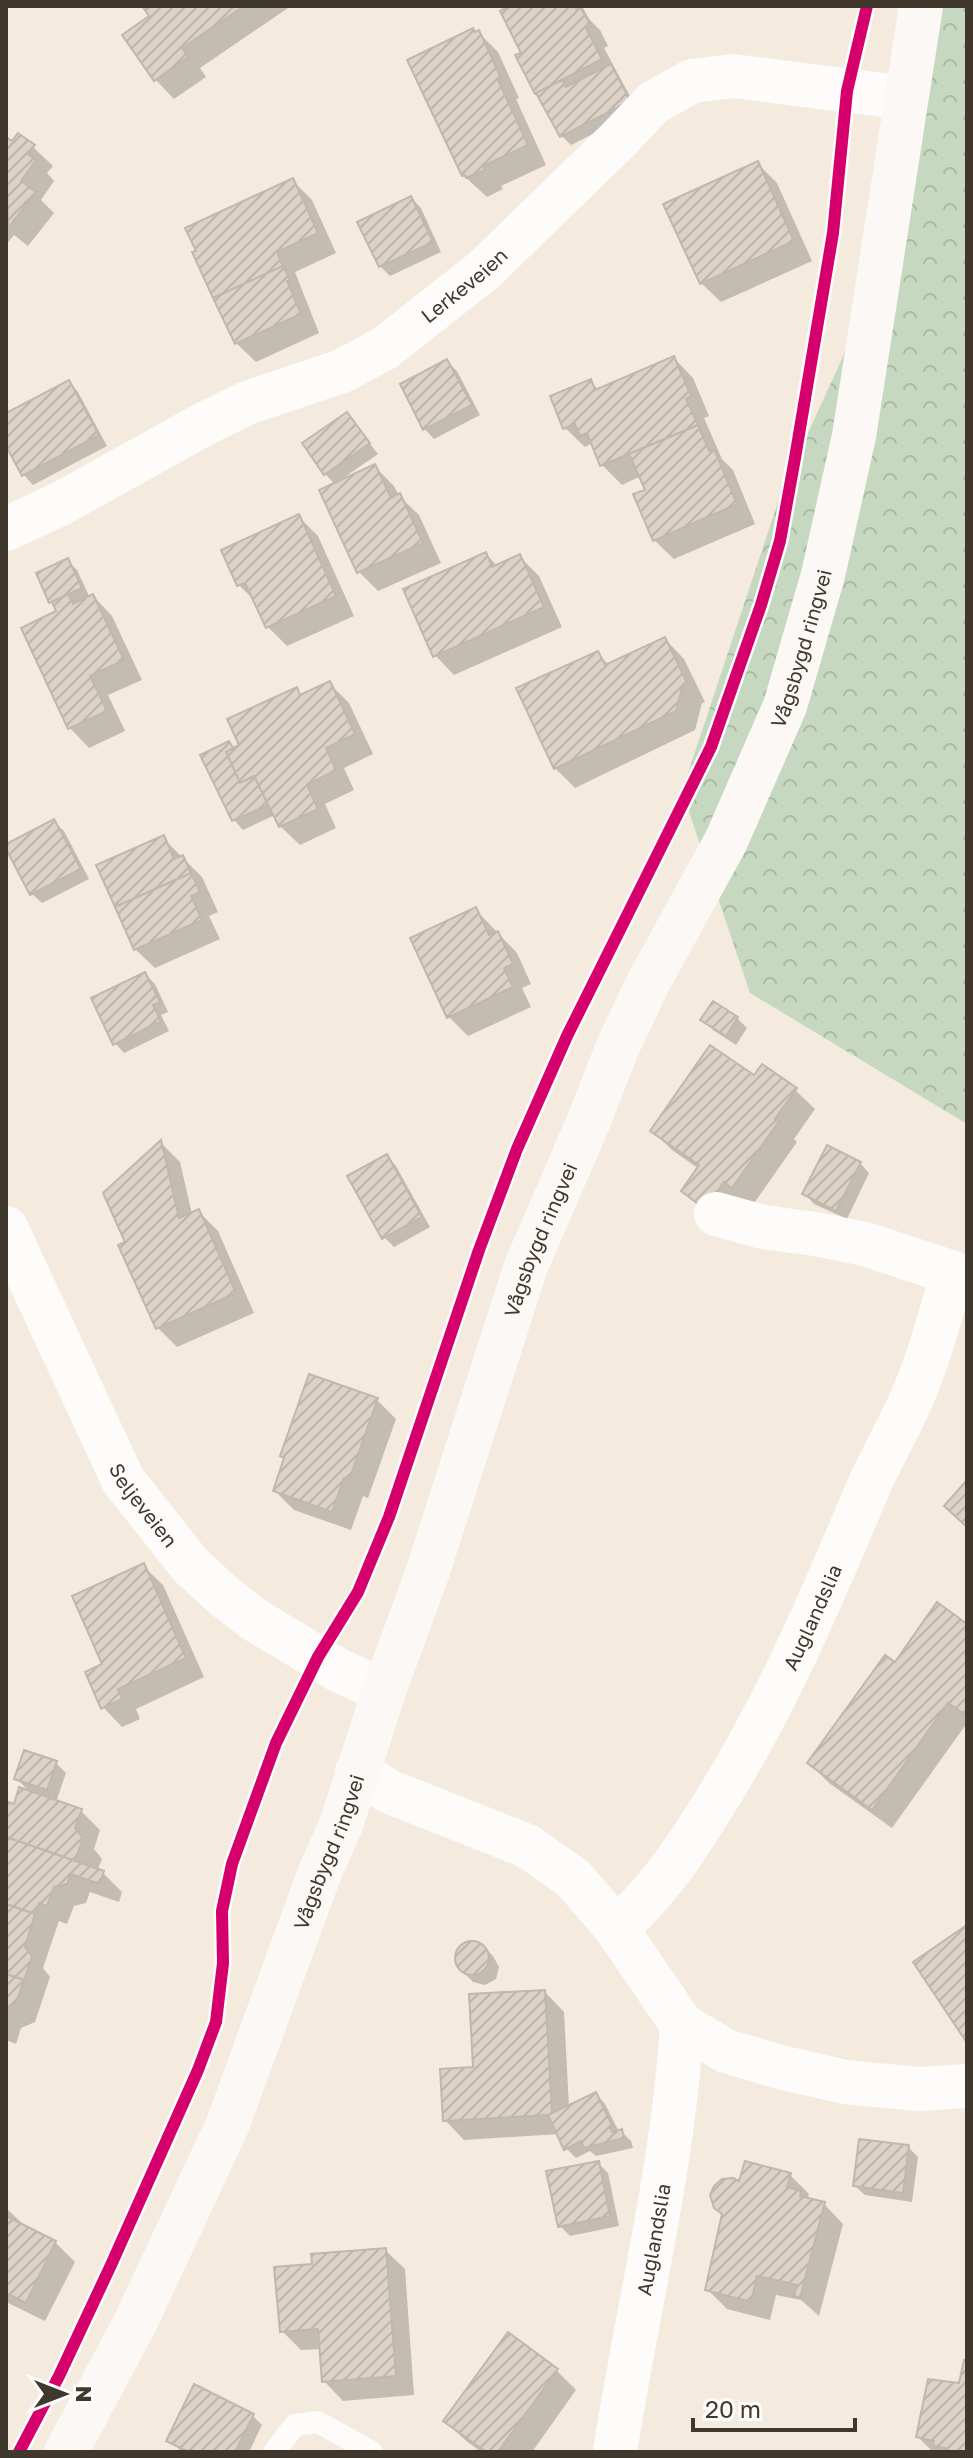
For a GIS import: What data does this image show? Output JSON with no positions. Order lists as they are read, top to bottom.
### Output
{
  "streets": {
    "street": [
      "Lerkeveien",
      "Vågsbygd ringvei",
      "Seljeveien",
      "Auglandslia"
    ]
  },
  "crossings": [
    ["Lerkeveien", "Vågsbygd ringvei"],
    ["Vågsbygd ringvei", "Seljeveien"]
  ],
  "scale_bar": "20 m",
  "north": "right"
}
